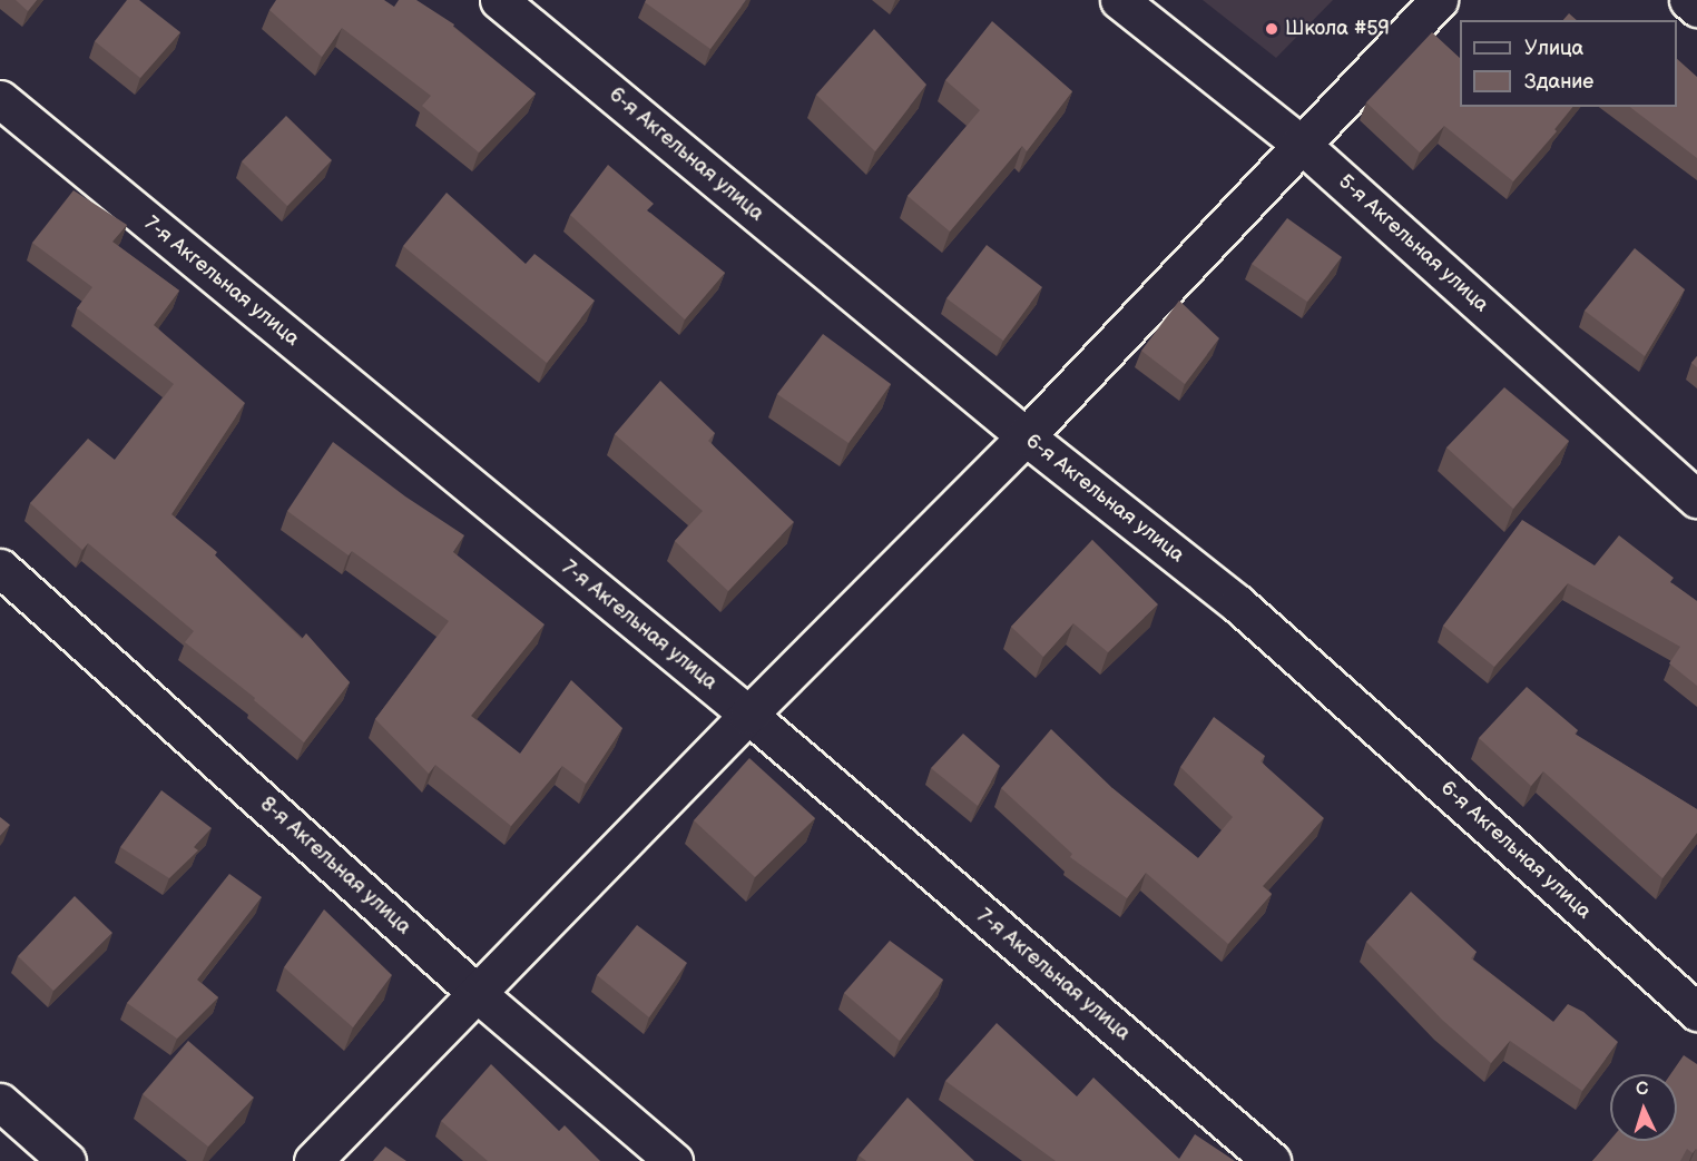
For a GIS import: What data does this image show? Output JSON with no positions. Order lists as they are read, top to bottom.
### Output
{
  "streets": {
    "street": [
      "6-я Акгельная улица",
      "5-я Акгельная улица",
      "7-я Акгельная улица",
      "8-я Акгельная улица"
    ]
  },
  "places": ["Школа #59"],
  "legend": ["Улица", "Здание"],
  "north": "top"
}
